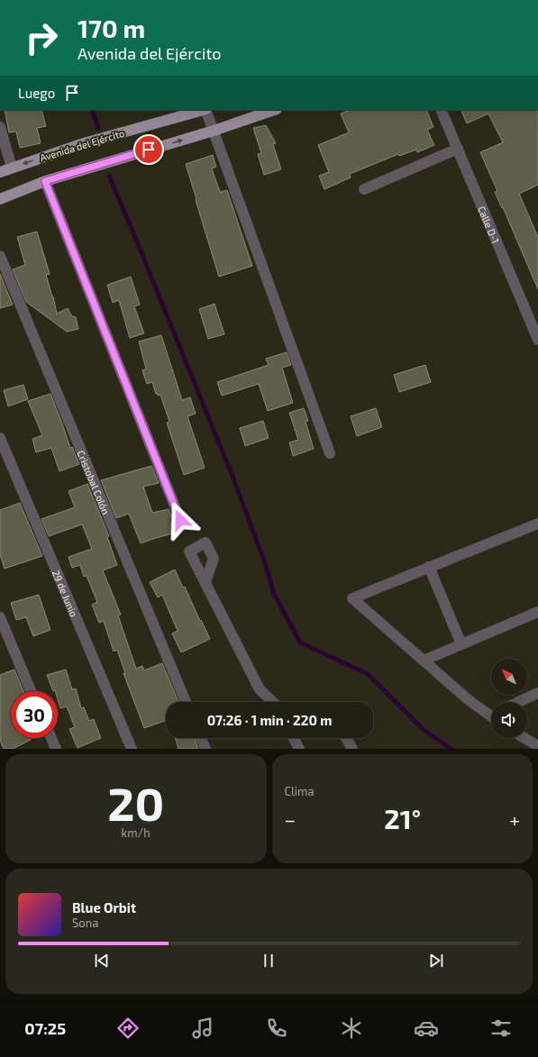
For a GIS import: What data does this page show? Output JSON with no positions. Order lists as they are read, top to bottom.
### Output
{
  "streets": {
    "main road": ["Avenida del Ejército"],
    "street": ["Calle D-1", "Cristobal Colón", "29 de Junio"]
  },
  "north": "top left",
  "page": {
    "turn": ["170 m", "Avenida del Ejército"],
    "then": "Luego",
    "limit": "30",
    "trip": "07:26 · 1 min · 220 m",
    "tile": [
      ["20", "km/h"],
      "Clima"
    ],
    "heat": ["−", "21°", "+"],
    "song": ["Blue Orbit", "Sona"],
    "tabs": "07:25"
  }
}
